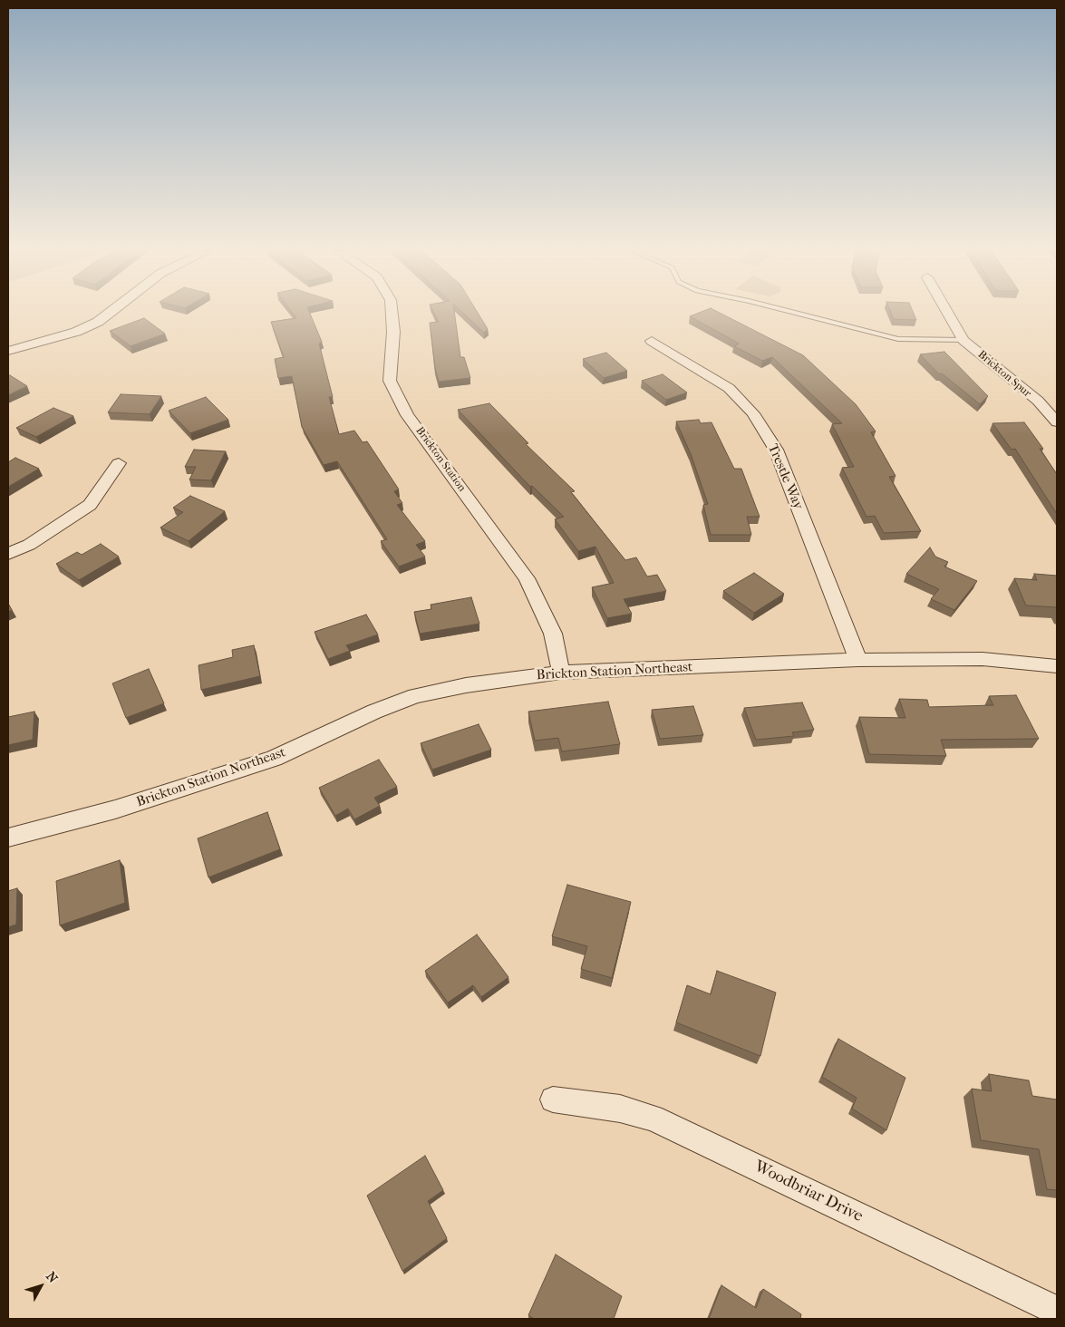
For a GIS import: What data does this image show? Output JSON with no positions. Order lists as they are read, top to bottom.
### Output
{
  "streets": {
    "street": [
      "Brickton Spur",
      "Brickton Station",
      "Trestle Way",
      "Brickton Station Northeast",
      "Woodbriar Drive"
    ]
  },
  "crossings": [
    ["Brickton Station", "Brickton Station Northeast"],
    ["Trestle Way", "Brickton Station Northeast"]
  ],
  "north": "top right"
}
